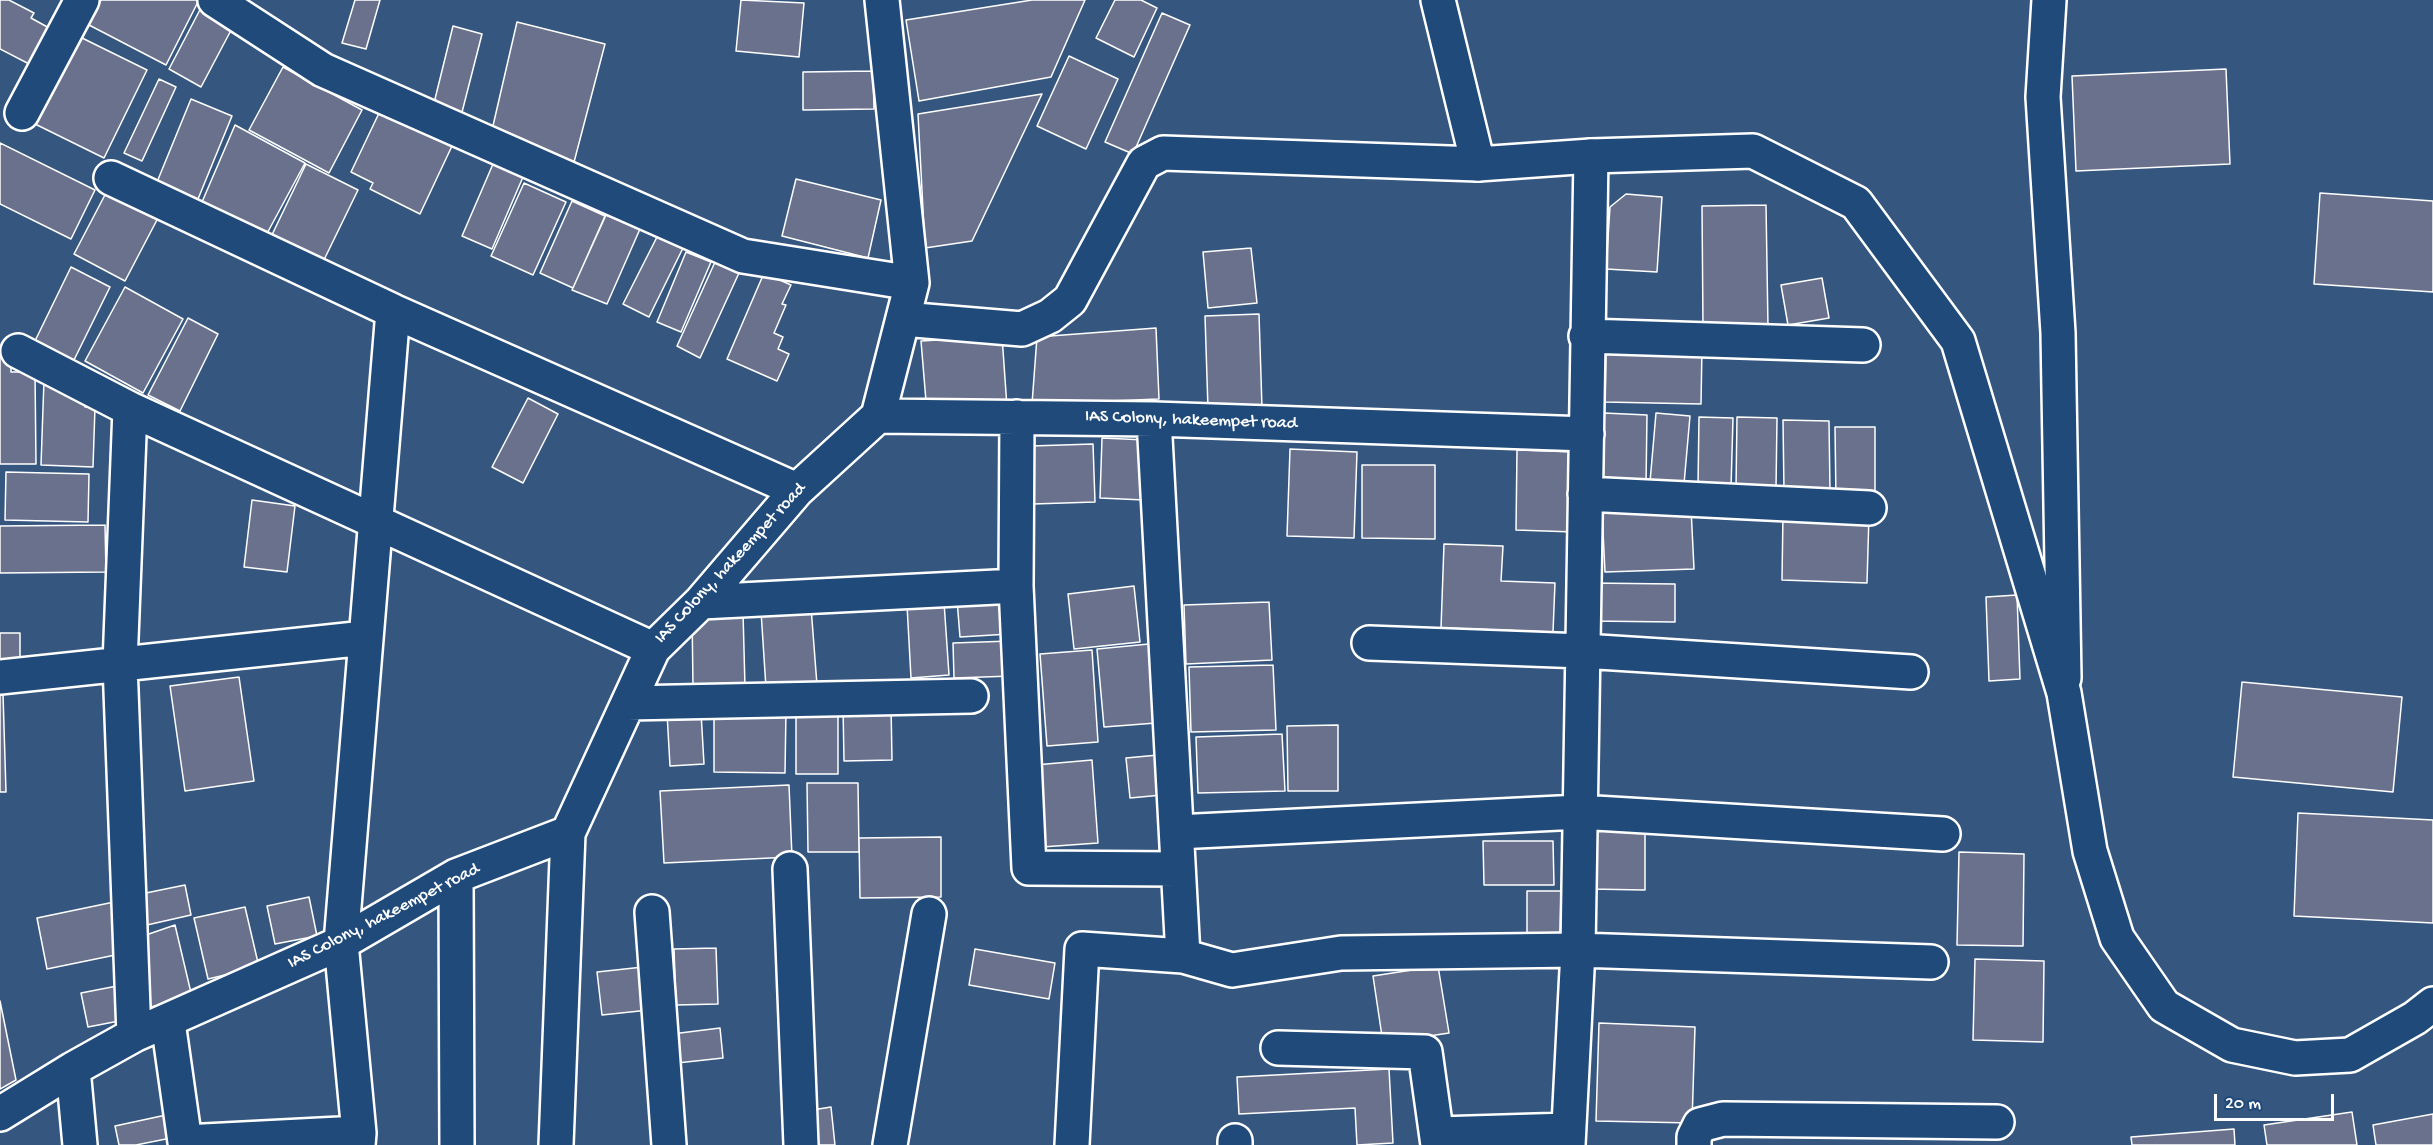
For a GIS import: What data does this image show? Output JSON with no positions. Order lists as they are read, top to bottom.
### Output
{
  "streets": {
    "street": ["IAS Colony, hakeempet road"]
  },
  "scale_bar": "20 m"
}
